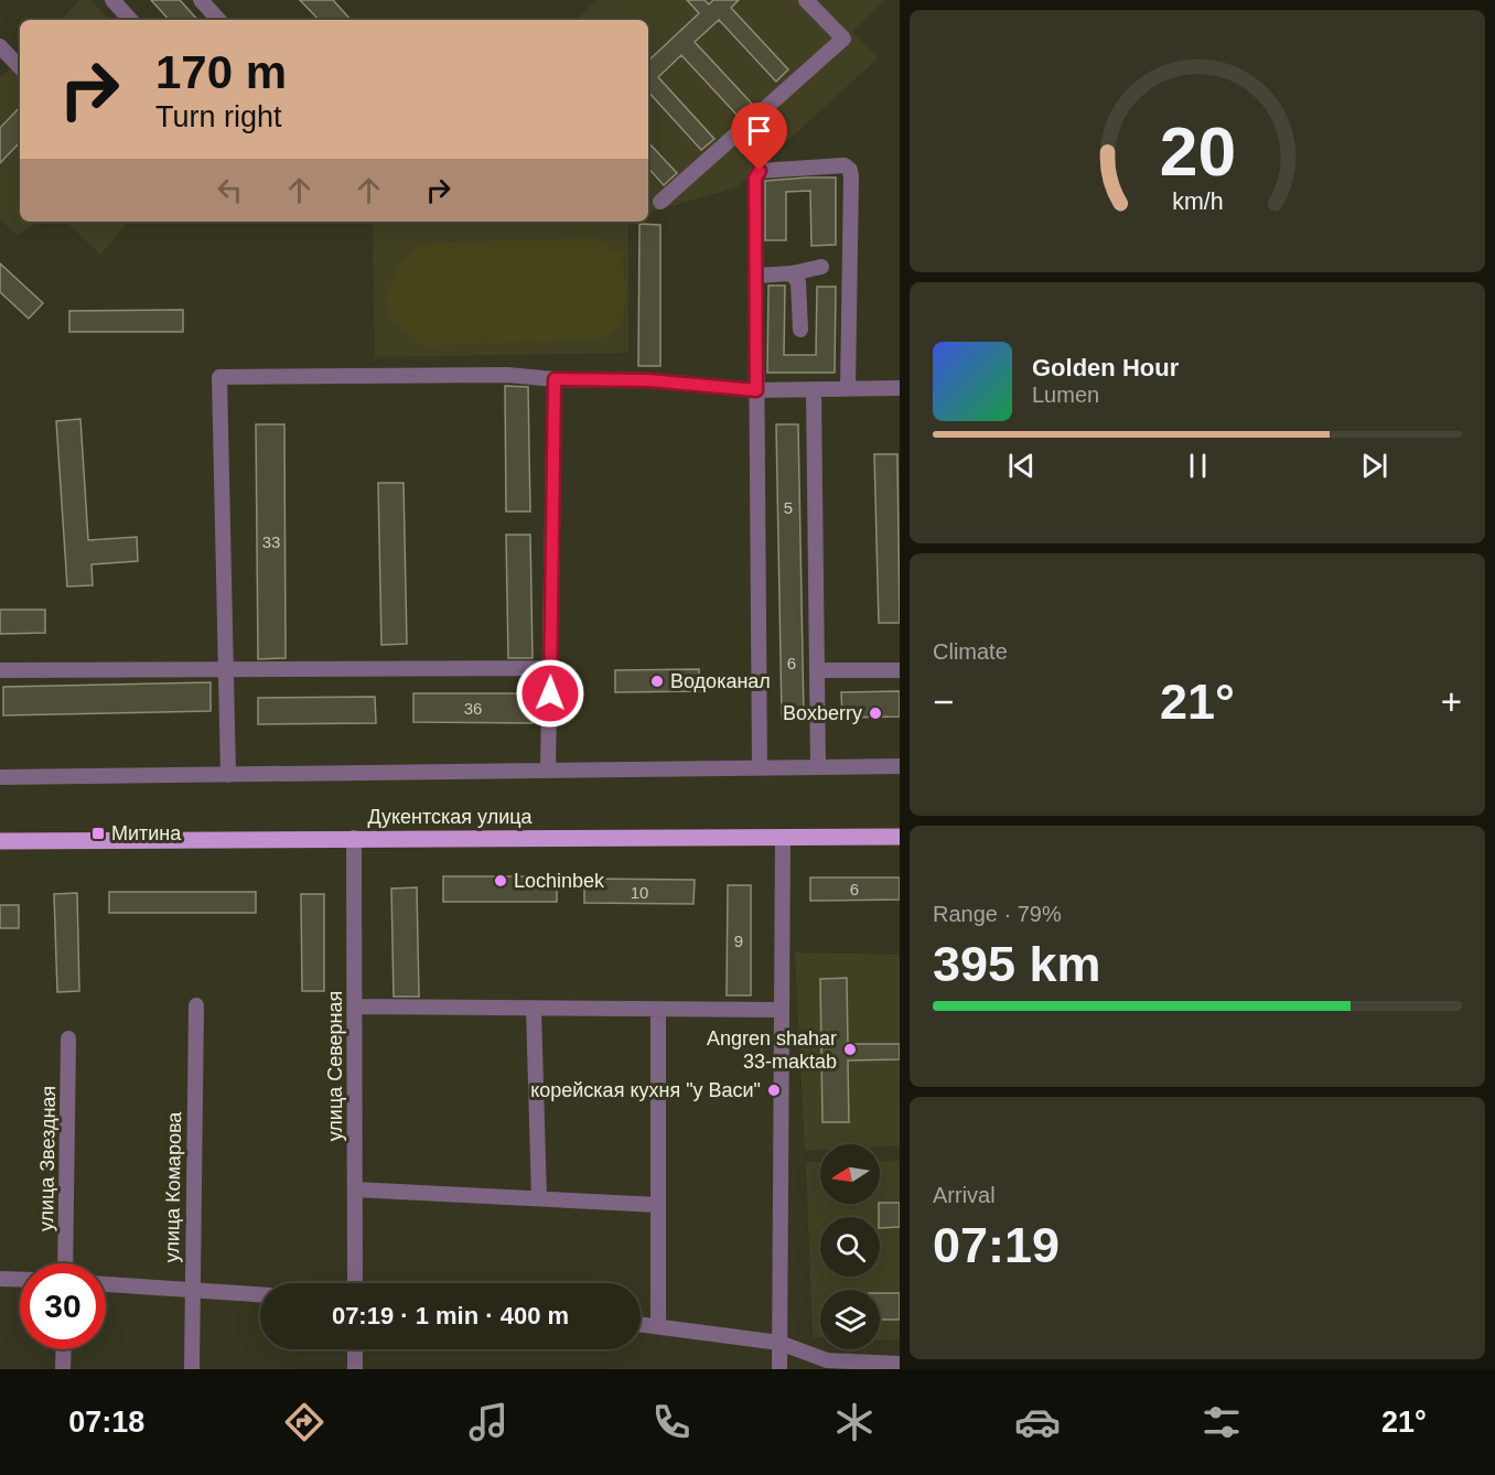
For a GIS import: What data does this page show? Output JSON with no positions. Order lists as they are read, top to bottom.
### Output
{
  "streets": {
    "main road": ["Дукентская улица"],
    "street": ["улица Северная", "улица Звездная", "улица Комарова"]
  },
  "crossings": [
    ["Дукентская улица", "улица Северная"]
  ],
  "places": {
    "other": [
      "Водоканал",
      "Boxberry",
      "Lochinbek",
      "Angren shahar 33-maktab",
      "корейская кухня \"у Васи\""
    ],
    "transit": ["Митина"]
  },
  "house_numbers": [
    "5",
    "33",
    "6",
    "36",
    "6",
    "10",
    "9"
  ],
  "north": "left",
  "page": {
    "turn": ["170 m", "Turn right"],
    "song": ["Golden Hour", "Lumen"],
    "tile": [
      "Climate",
      ["Range · 79%", "395 km"],
      ["Arrival", "07:19"]
    ],
    "heat": ["−", "21°", "+"],
    "limit": "30",
    "trip": "07:19 · 1 min · 400 m",
    "tabs": ["07:18", "21°"],
    "gauge": ["20", "km/h"]
  }
}
